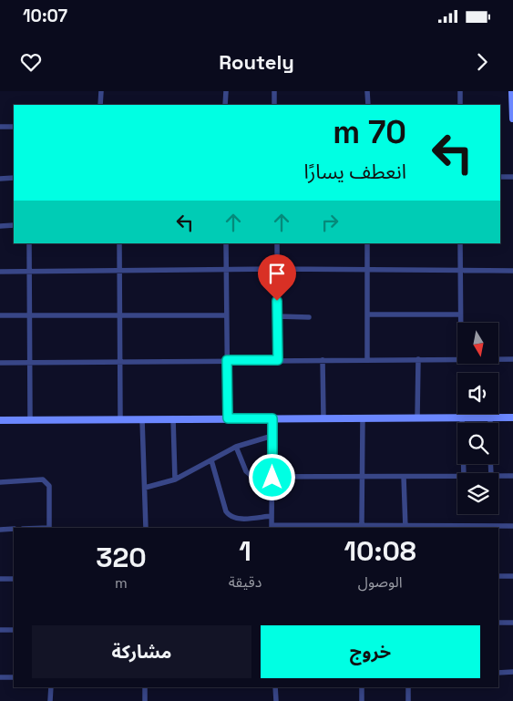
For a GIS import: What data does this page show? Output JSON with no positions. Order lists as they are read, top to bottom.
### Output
{
  "north": "bottom",
  "page": {
    "status": "10:07",
    "header": "Routely",
    "turn": ["70 m", "انعطف يسارًا"],
    "eta": [
      "10:08",
      "الوصول",
      "1",
      "دقيقة",
      "320",
      "m"
    ],
    "buttons": ["خروج", "مشاركة"]
  }
}
